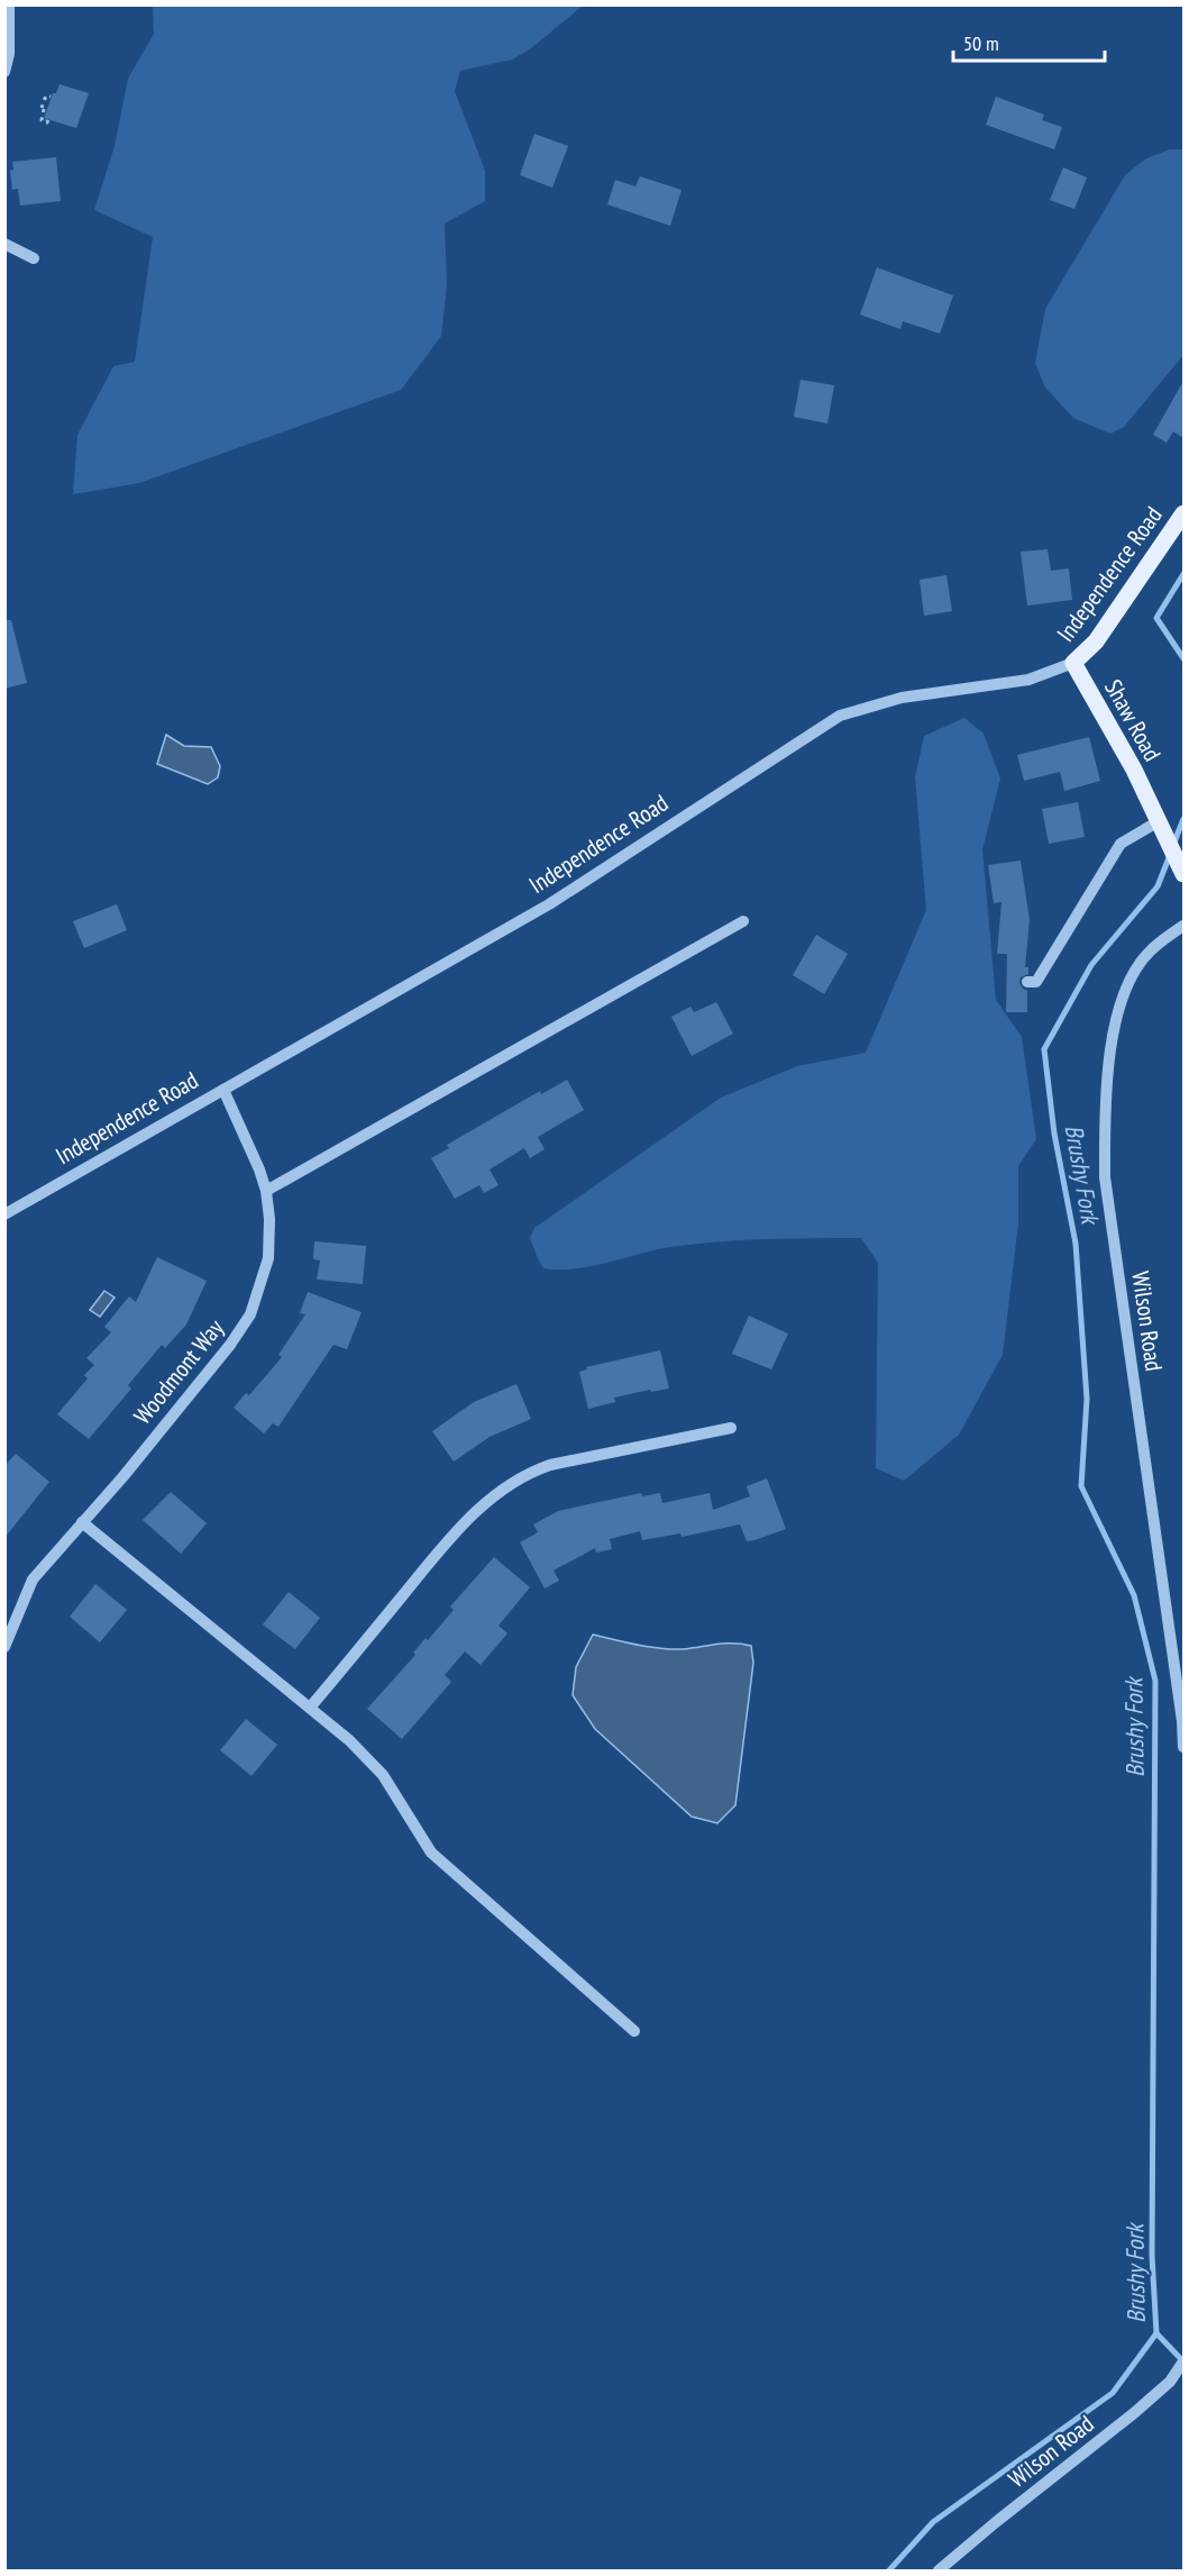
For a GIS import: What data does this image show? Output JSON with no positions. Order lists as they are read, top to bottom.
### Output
{
  "streets": {
    "main road": ["Independence Road", "Shaw Road"],
    "street": ["Wilson Road", "Woodmont Way"]
  },
  "crossings": [
    ["Independence Road", "Shaw Road"],
    ["Independence Road", "Woodmont Way"]
  ],
  "water": ["Brushy Fork"],
  "scale_bar": "50 m"
}
